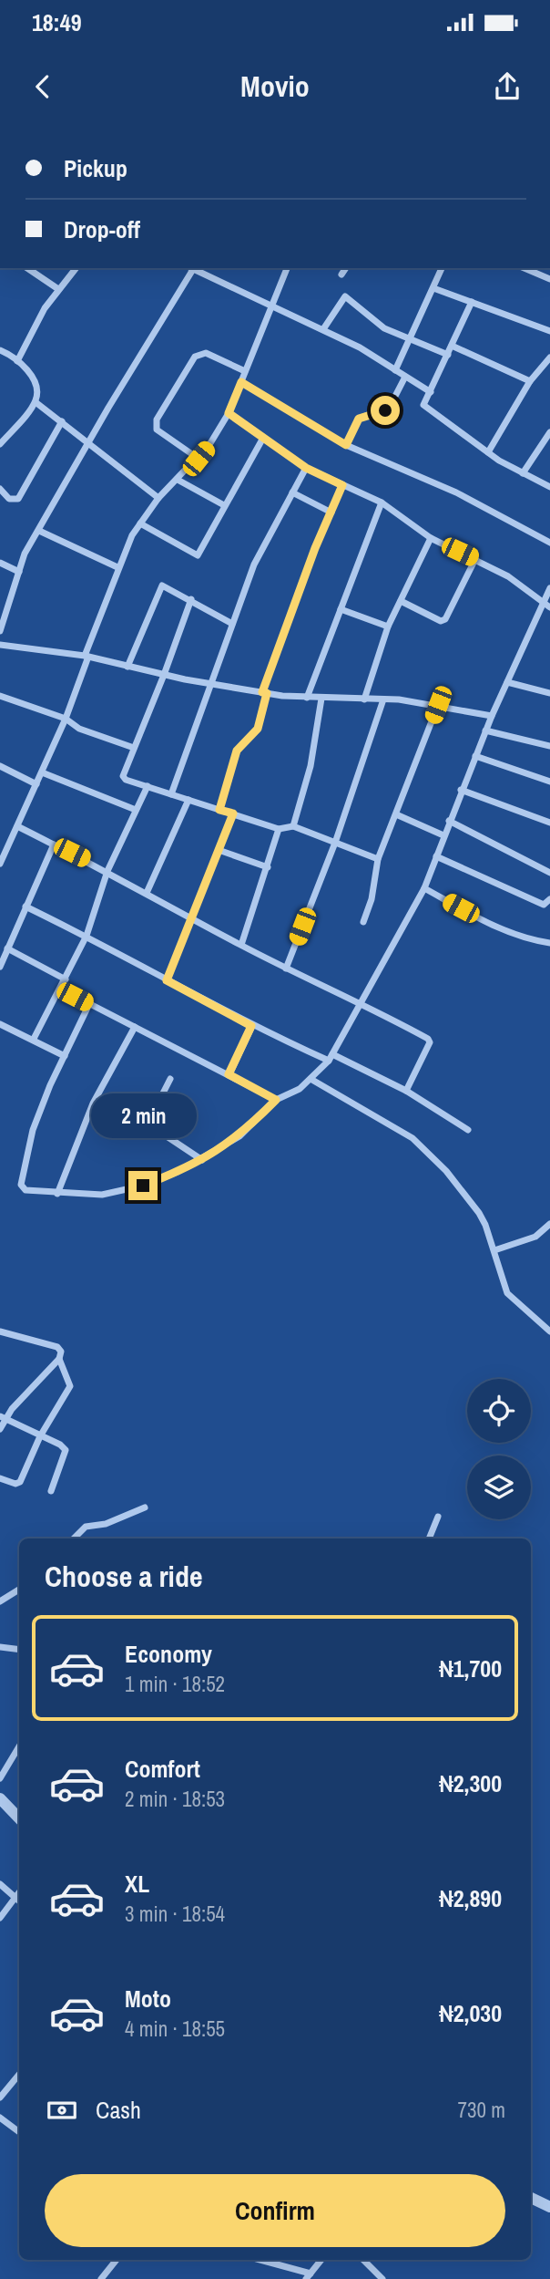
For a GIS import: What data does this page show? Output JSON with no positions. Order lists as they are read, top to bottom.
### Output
{
  "page": {
    "status": "18:49",
    "header": "Movio",
    "banner": ["Pickup", "Drop-off"],
    "bubble": "2 min",
    "heading": "Choose a ride",
    "list": [
      {
        "name": "Economy",
        "note": "1 min · 18:52",
        "value": "₦1,700"
      },
      {
        "name": "Comfort",
        "note": "2 min · 18:53",
        "value": "₦2,300"
      },
      {
        "name": "XL",
        "note": "3 min · 18:54",
        "value": "₦2,890"
      },
      {
        "name": "Moto",
        "note": "4 min · 18:55",
        "value": "₦2,030"
      }
    ],
    "pay": ["Cash", "730 m"],
    "buttons": "Confirm"
  }
}
